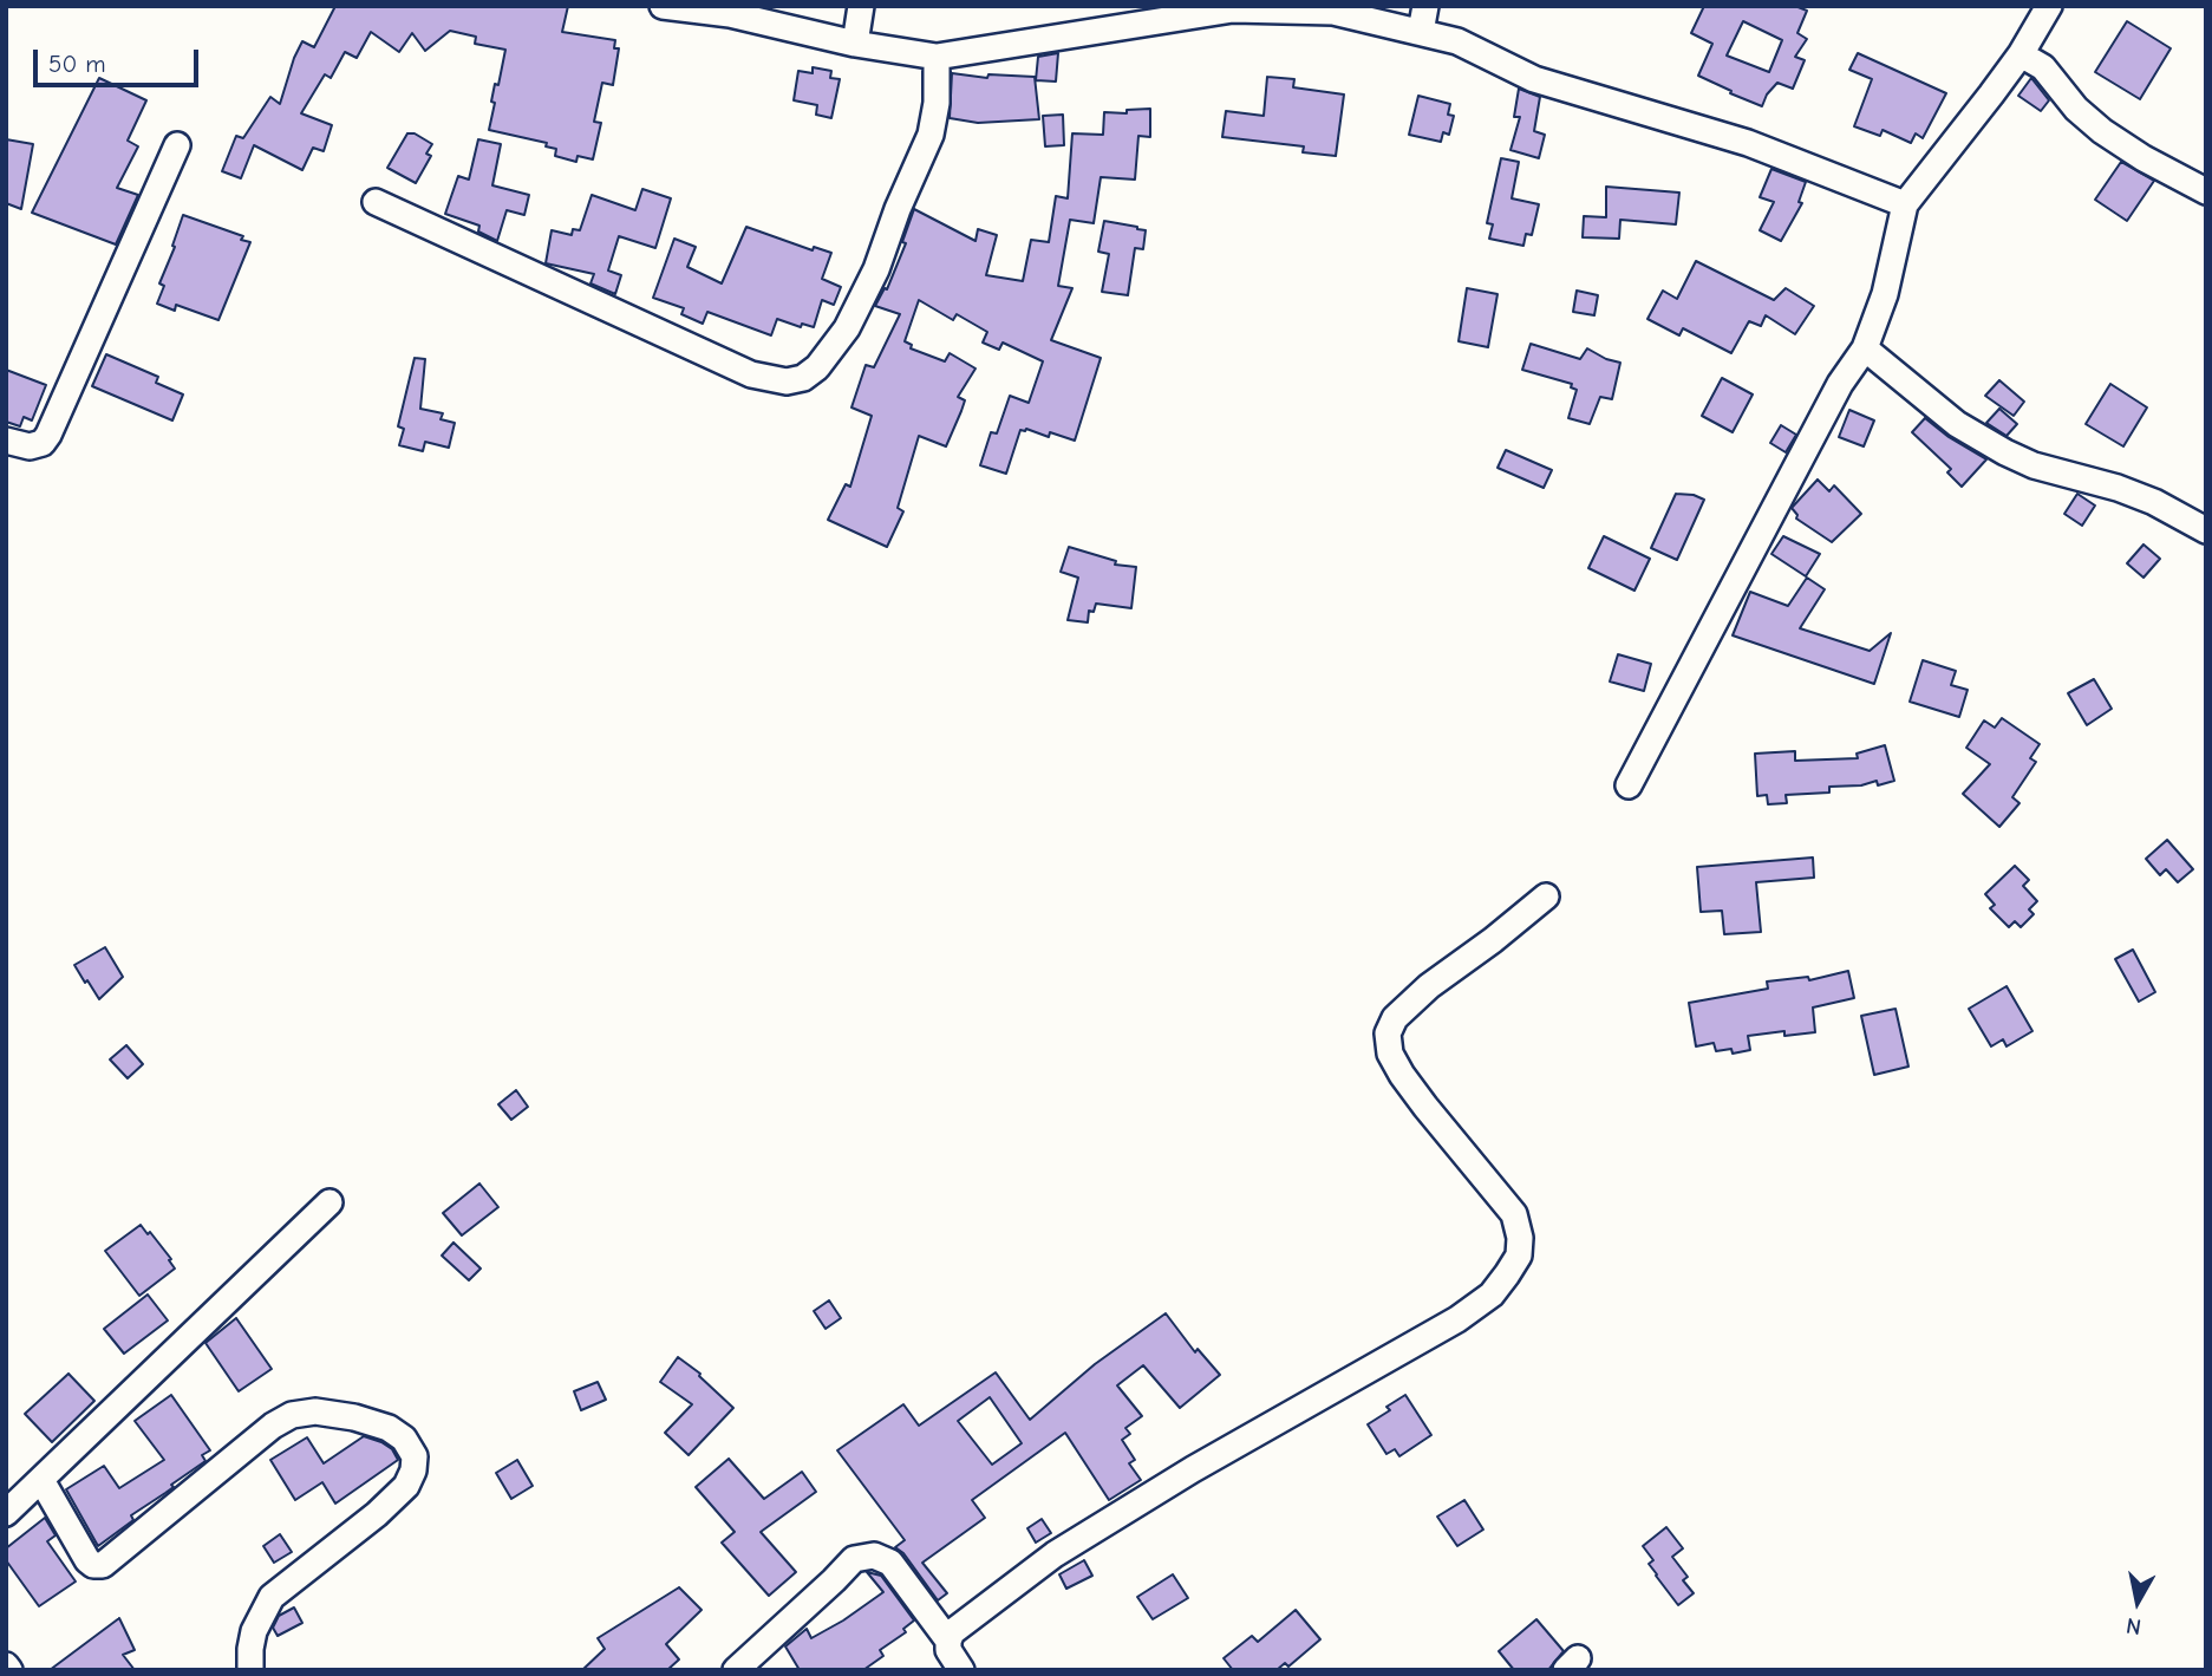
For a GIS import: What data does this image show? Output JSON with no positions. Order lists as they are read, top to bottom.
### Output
{
  "scale_bar": "50 m",
  "north": "bottom"
}
